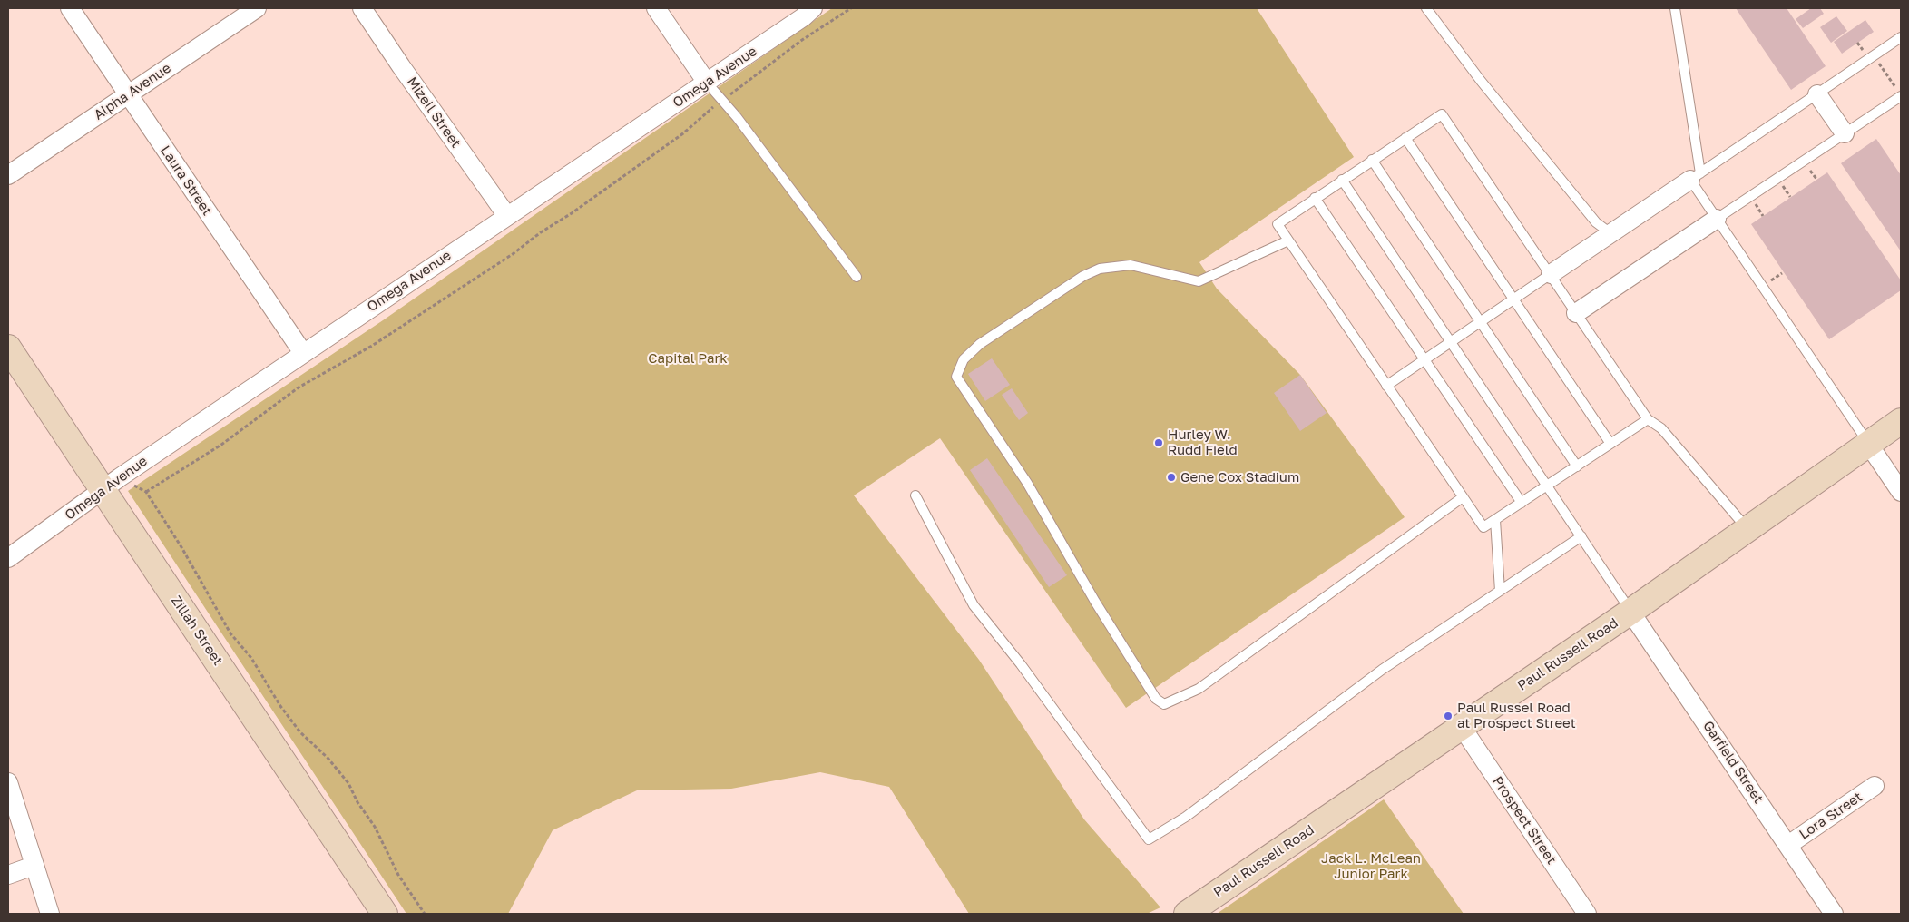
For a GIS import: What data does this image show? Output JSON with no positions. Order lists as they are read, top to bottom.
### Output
{
  "streets": {
    "street": [
      "Omega Avenue",
      "Alpha Avenue",
      "Mizell Street",
      "Laura Street",
      "Zillah Street",
      "Paul Russell Road",
      "Garfield Street",
      "Lora Street",
      "Prospect Street"
    ]
  },
  "crossings": [
    ["Omega Avenue", "Mizell Street"],
    ["Omega Avenue", "Laura Street"],
    ["Omega Avenue", "Zillah Street"],
    ["Alpha Avenue", "Laura Street"],
    ["Paul Russell Road", "Garfield Street"],
    ["Paul Russell Road", "Prospect Street"],
    ["Garfield Street", "Lora Street"]
  ],
  "parks": ["Capital Park", "Jack L. McLean Junior Park"],
  "places": ["Hurley W. Rudd Field", "Gene Cox Stadium", "Paul Russel Road at Prospect Street"]
}
